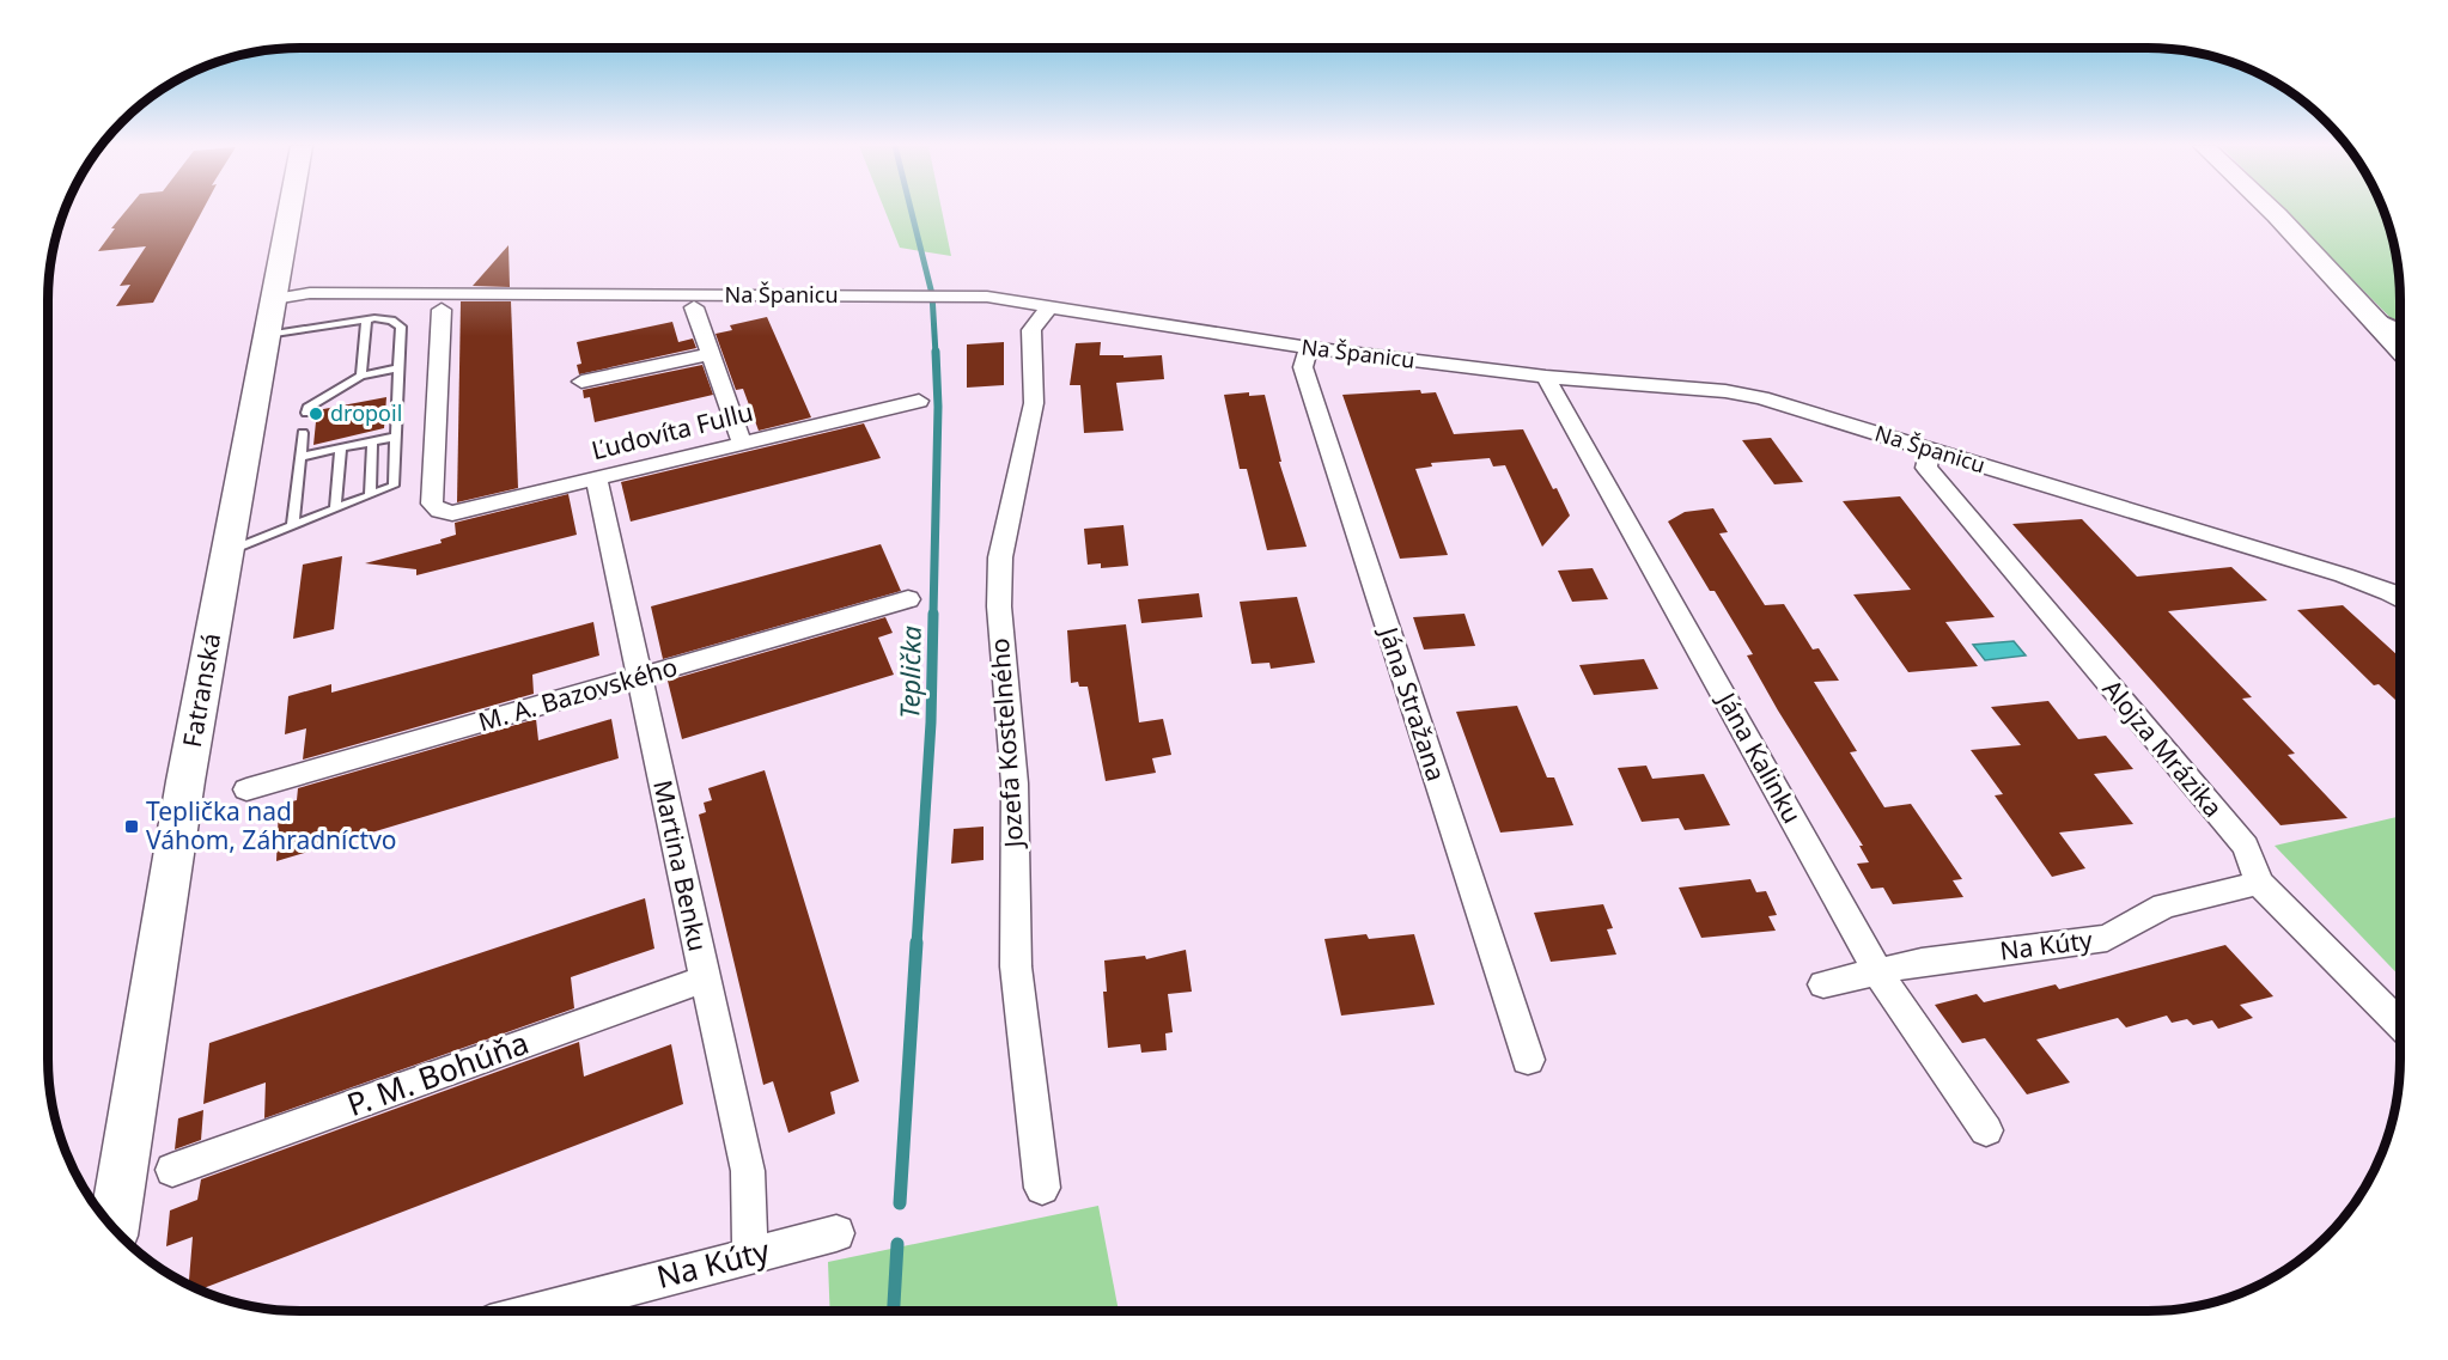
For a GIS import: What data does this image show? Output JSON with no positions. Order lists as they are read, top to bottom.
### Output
{
  "streets": {
    "main road": ["Fatranská"],
    "street": [
      "Na Španicu",
      "Ľudovíta Fullu",
      "M. A. Bazovského",
      "Jána Stražana",
      "Jozefa Kostelného",
      "Alojza Mrázika",
      "Jána Kalinku",
      "Martina Benku",
      "Na Kúty",
      "P. M. Bohúňa"
    ]
  },
  "crossings": [
    ["Na Španicu", "Fatranská"],
    ["Na Španicu", "Jána Stražana"],
    ["Na Španicu", "Jozefa Kostelného"],
    ["Na Španicu", "Alojza Mrázika"],
    ["Na Španicu", "Jána Kalinku"],
    ["Ľudovíta Fullu", "Martina Benku"],
    ["M. A. Bazovského", "Martina Benku"],
    ["Alojza Mrázika", "Na Kúty"],
    ["Jána Kalinku", "Na Kúty"],
    ["Martina Benku", "Na Kúty"],
    ["Martina Benku", "P. M. Bohúňa"]
  ],
  "water": ["Teplička"],
  "places": {
    "other": ["dropoil"],
    "transit": ["Teplička nad Váhom, Záhradníctvo"]
  }
}
